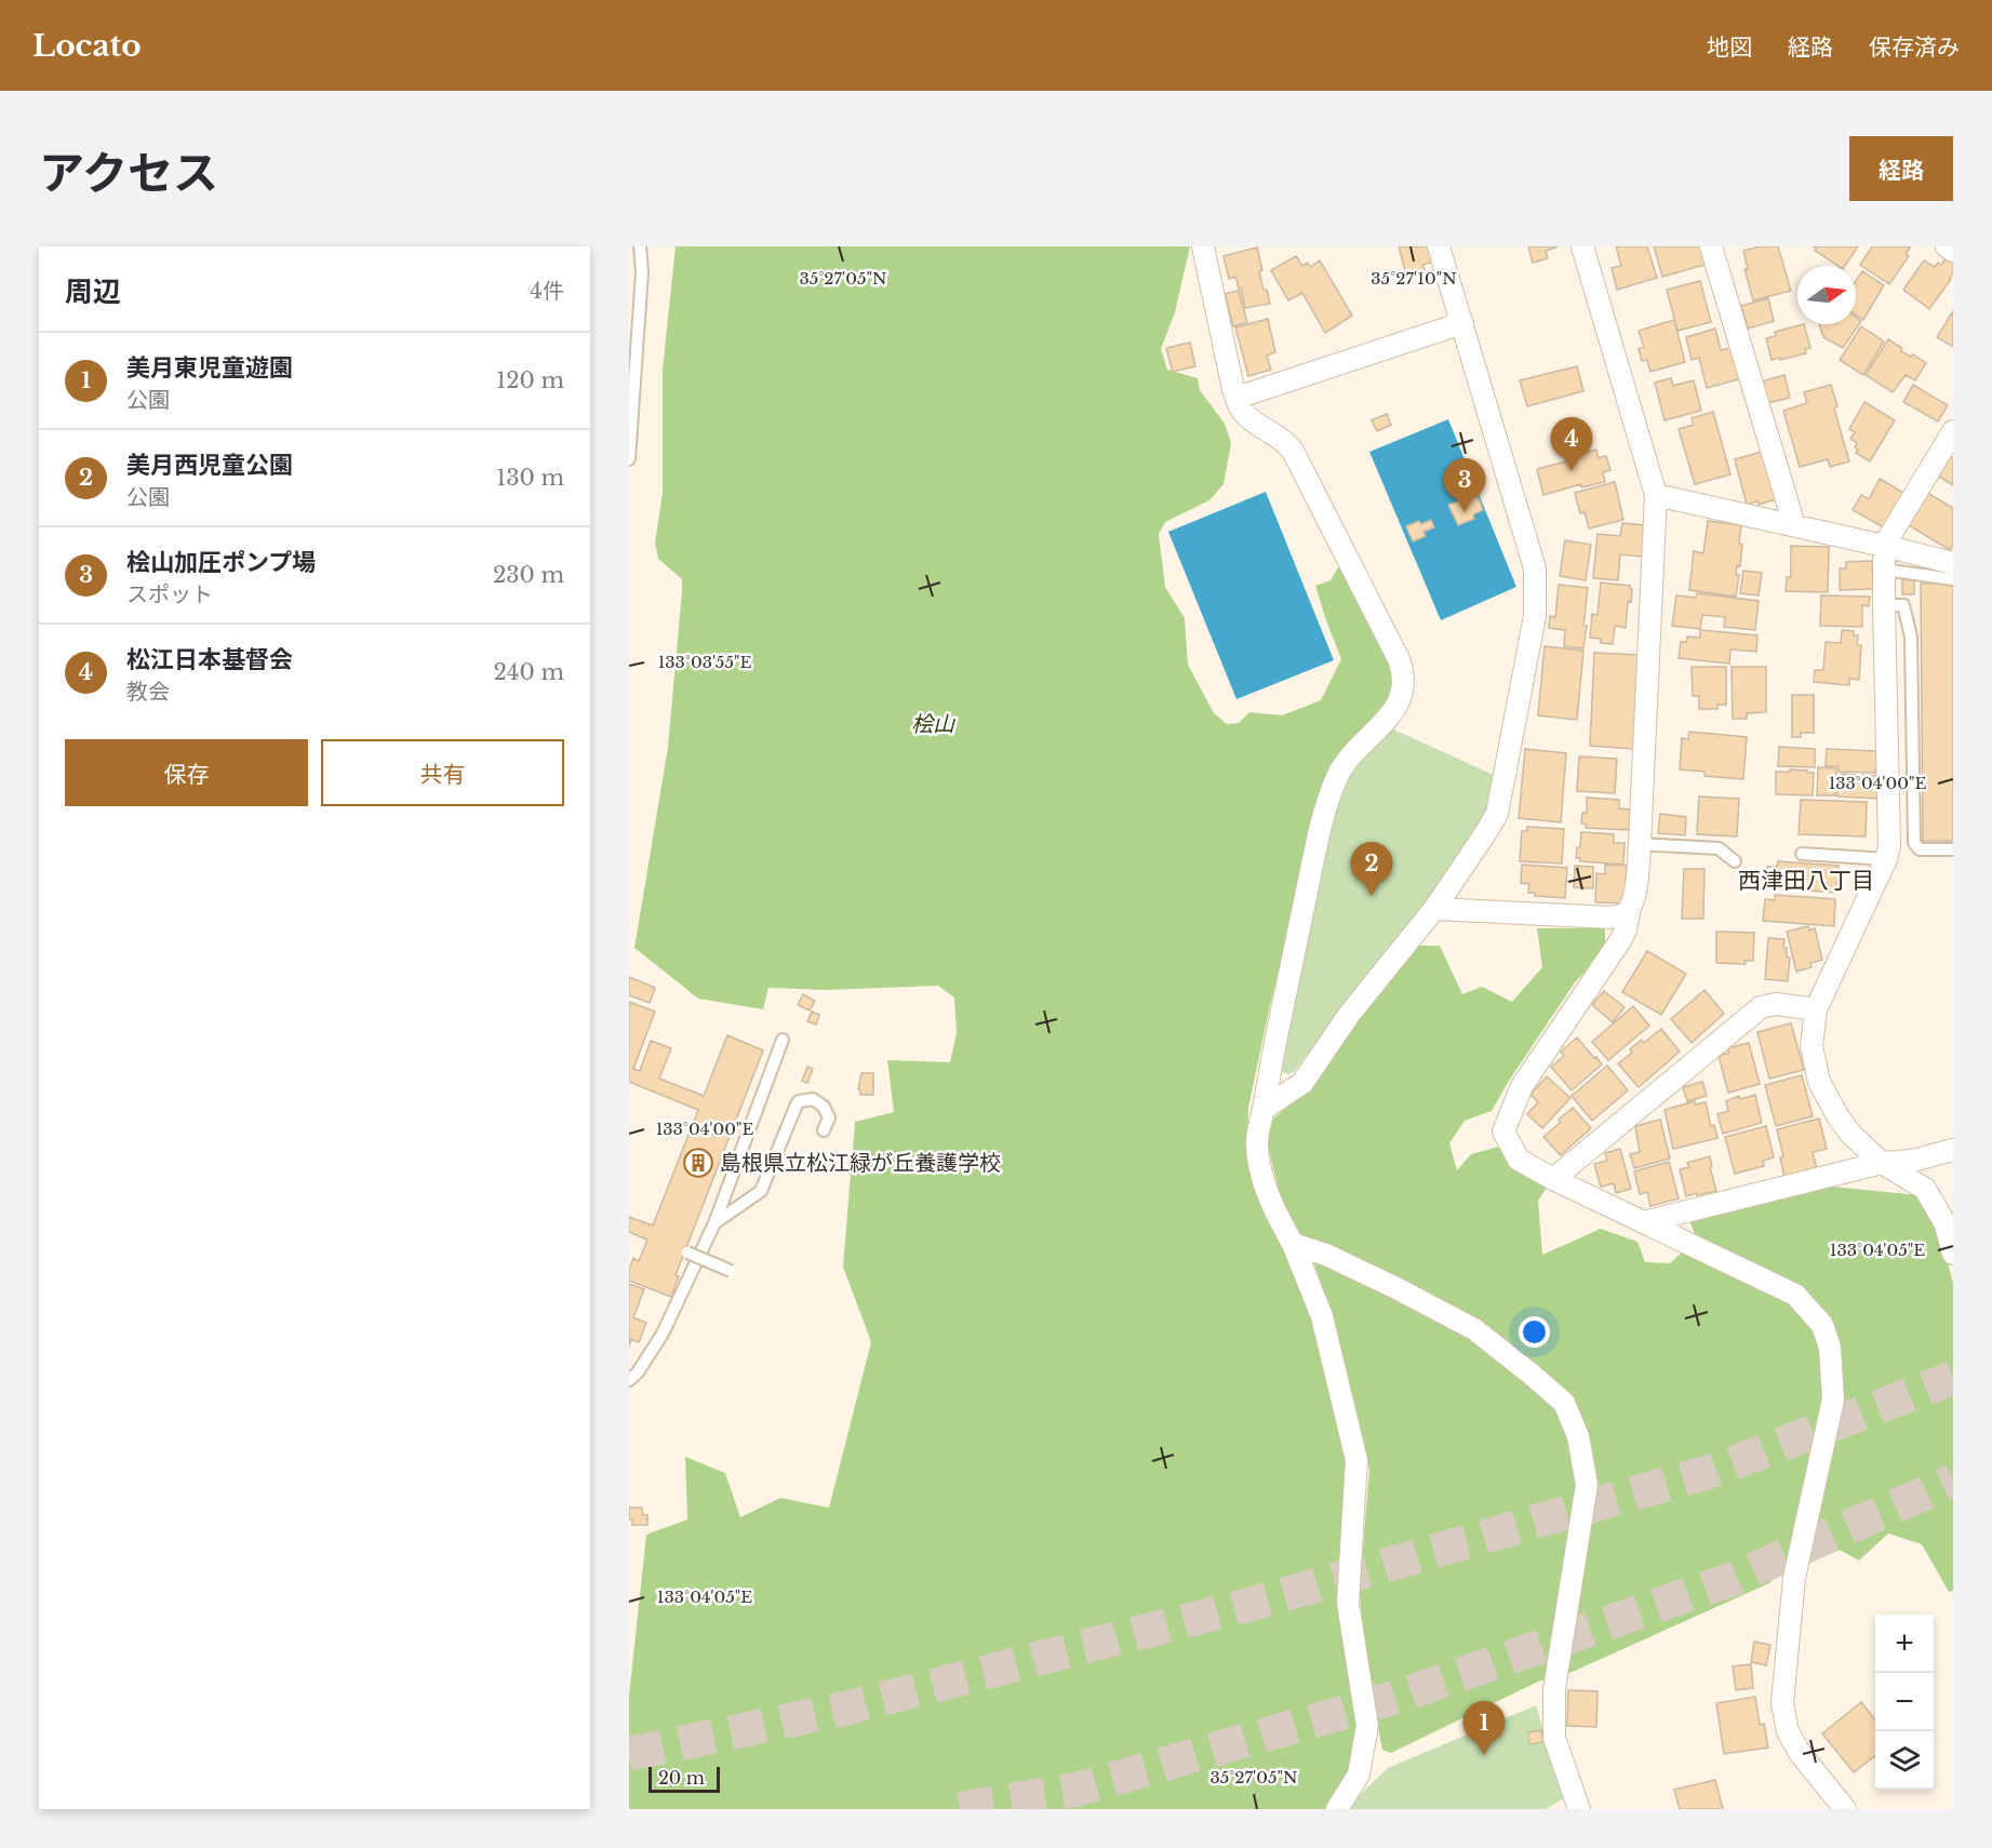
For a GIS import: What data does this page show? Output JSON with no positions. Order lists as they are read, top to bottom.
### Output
{
  "districts": ["西津田八丁目"],
  "parks": ["桧山"],
  "places": {
    "building": ["島根県立松江緑が丘養護学校"]
  },
  "scale_bar": "20 m",
  "north": "right",
  "page": {
    "header": "Locato",
    "nav": ["地図", "経路", "保存済み"],
    "title": "アクセス",
    "buttons": [
      "経路",
      ["保存", "共有"]
    ],
    "heading": ["周辺", "4件"],
    "list": [
      {
        "mark": "1",
        "name": "美月東児童遊園",
        "note": "公園",
        "value": "120 m"
      },
      {
        "mark": "2",
        "name": "美月西児童公園",
        "note": "公園",
        "value": "130 m"
      },
      {
        "mark": "3",
        "name": "桧山加圧ポンプ場",
        "note": "スポット",
        "value": "230 m"
      },
      {
        "mark": "4",
        "name": "松江日本基督会",
        "note": "教会",
        "value": "240 m"
      }
    ],
    "pins": [
      "4",
      "3",
      "2",
      "1"
    ],
    "map_buttons": ["+", "−"],
    "scale": "20 m"
  },
  "coordinates": [
    "35°27'05\"N",
    "35°27'10\"N",
    "133°03'55\"E",
    "133°04'00\"E",
    "133°04'05\"E"
  ]
}
